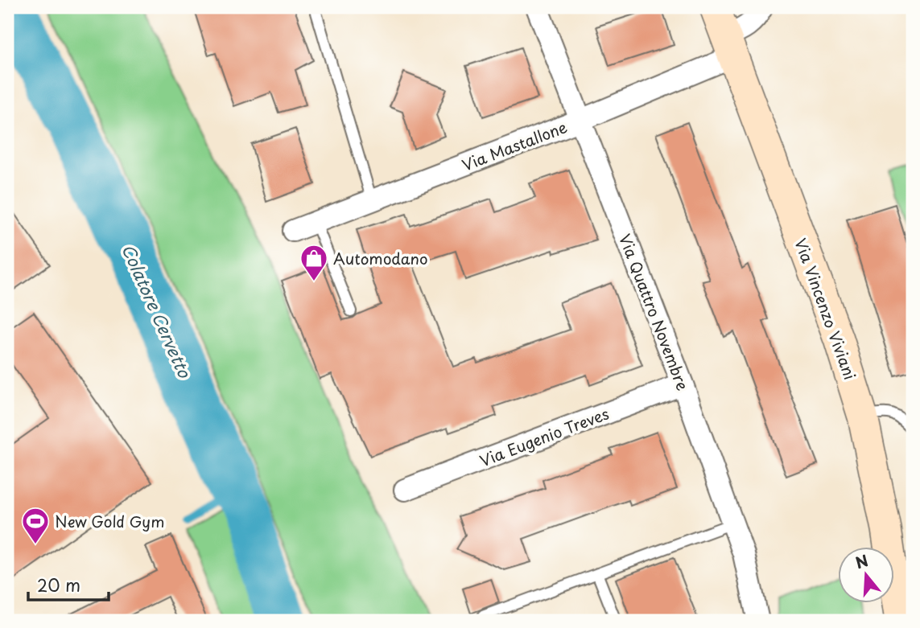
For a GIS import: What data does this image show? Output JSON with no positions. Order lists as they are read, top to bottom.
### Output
{
  "streets": {
    "main road": ["Via Vincenzo Viviani"],
    "street": ["Via Mastallone", "Via Quattro Novembre", "Via Eugenio Treves"]
  },
  "crossings": [
    ["Via Mastallone", "Via Vincenzo Viviani"],
    ["Via Mastallone", "Via Quattro Novembre"],
    ["Via Quattro Novembre", "Via Eugenio Treves"]
  ],
  "water": ["Colatore Cervetto"],
  "places": {
    "shop": ["Automodano"],
    "sports": ["New Gold Gym"]
  },
  "scale_bar": "20 m",
  "north": "top"
}
